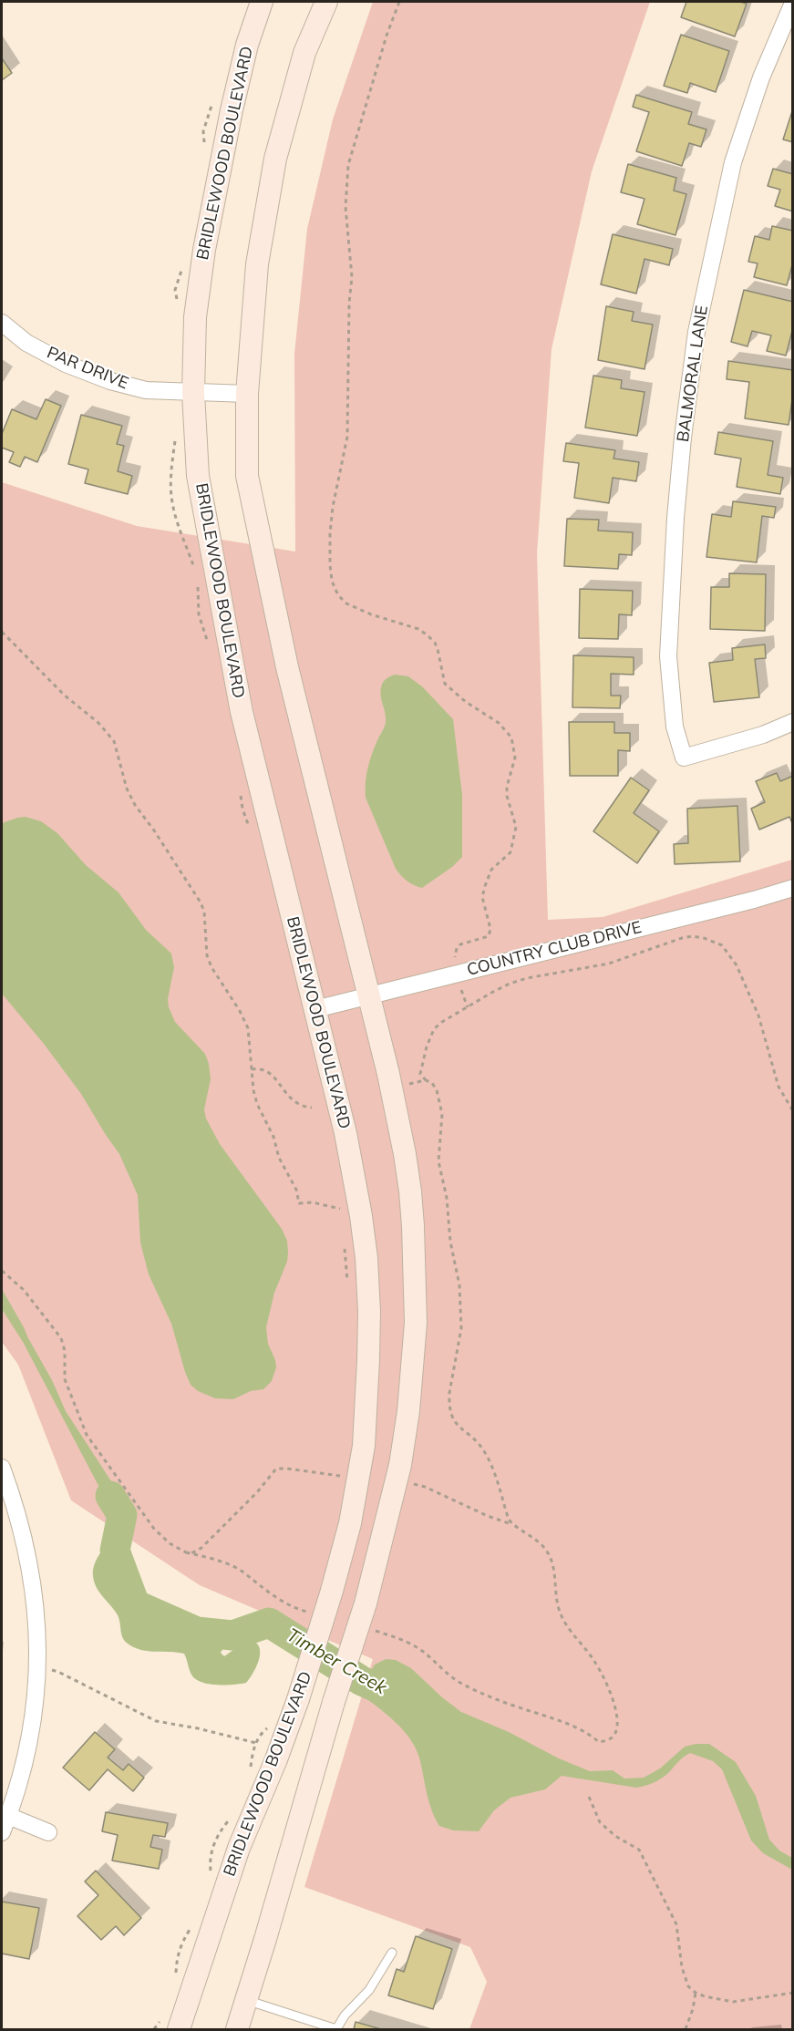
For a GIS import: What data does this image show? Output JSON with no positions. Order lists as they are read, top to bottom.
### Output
{
  "streets": {
    "main road": ["BRIDLEWOOD BOULEVARD"],
    "street": ["PAR DRIVE", "BALMORAL LANE", "COUNTRY CLUB DRIVE"]
  },
  "crossings": [
    ["BRIDLEWOOD BOULEVARD", "PAR DRIVE"],
    ["BRIDLEWOOD BOULEVARD", "COUNTRY CLUB DRIVE"]
  ],
  "water": ["Timber Creek"]
}
